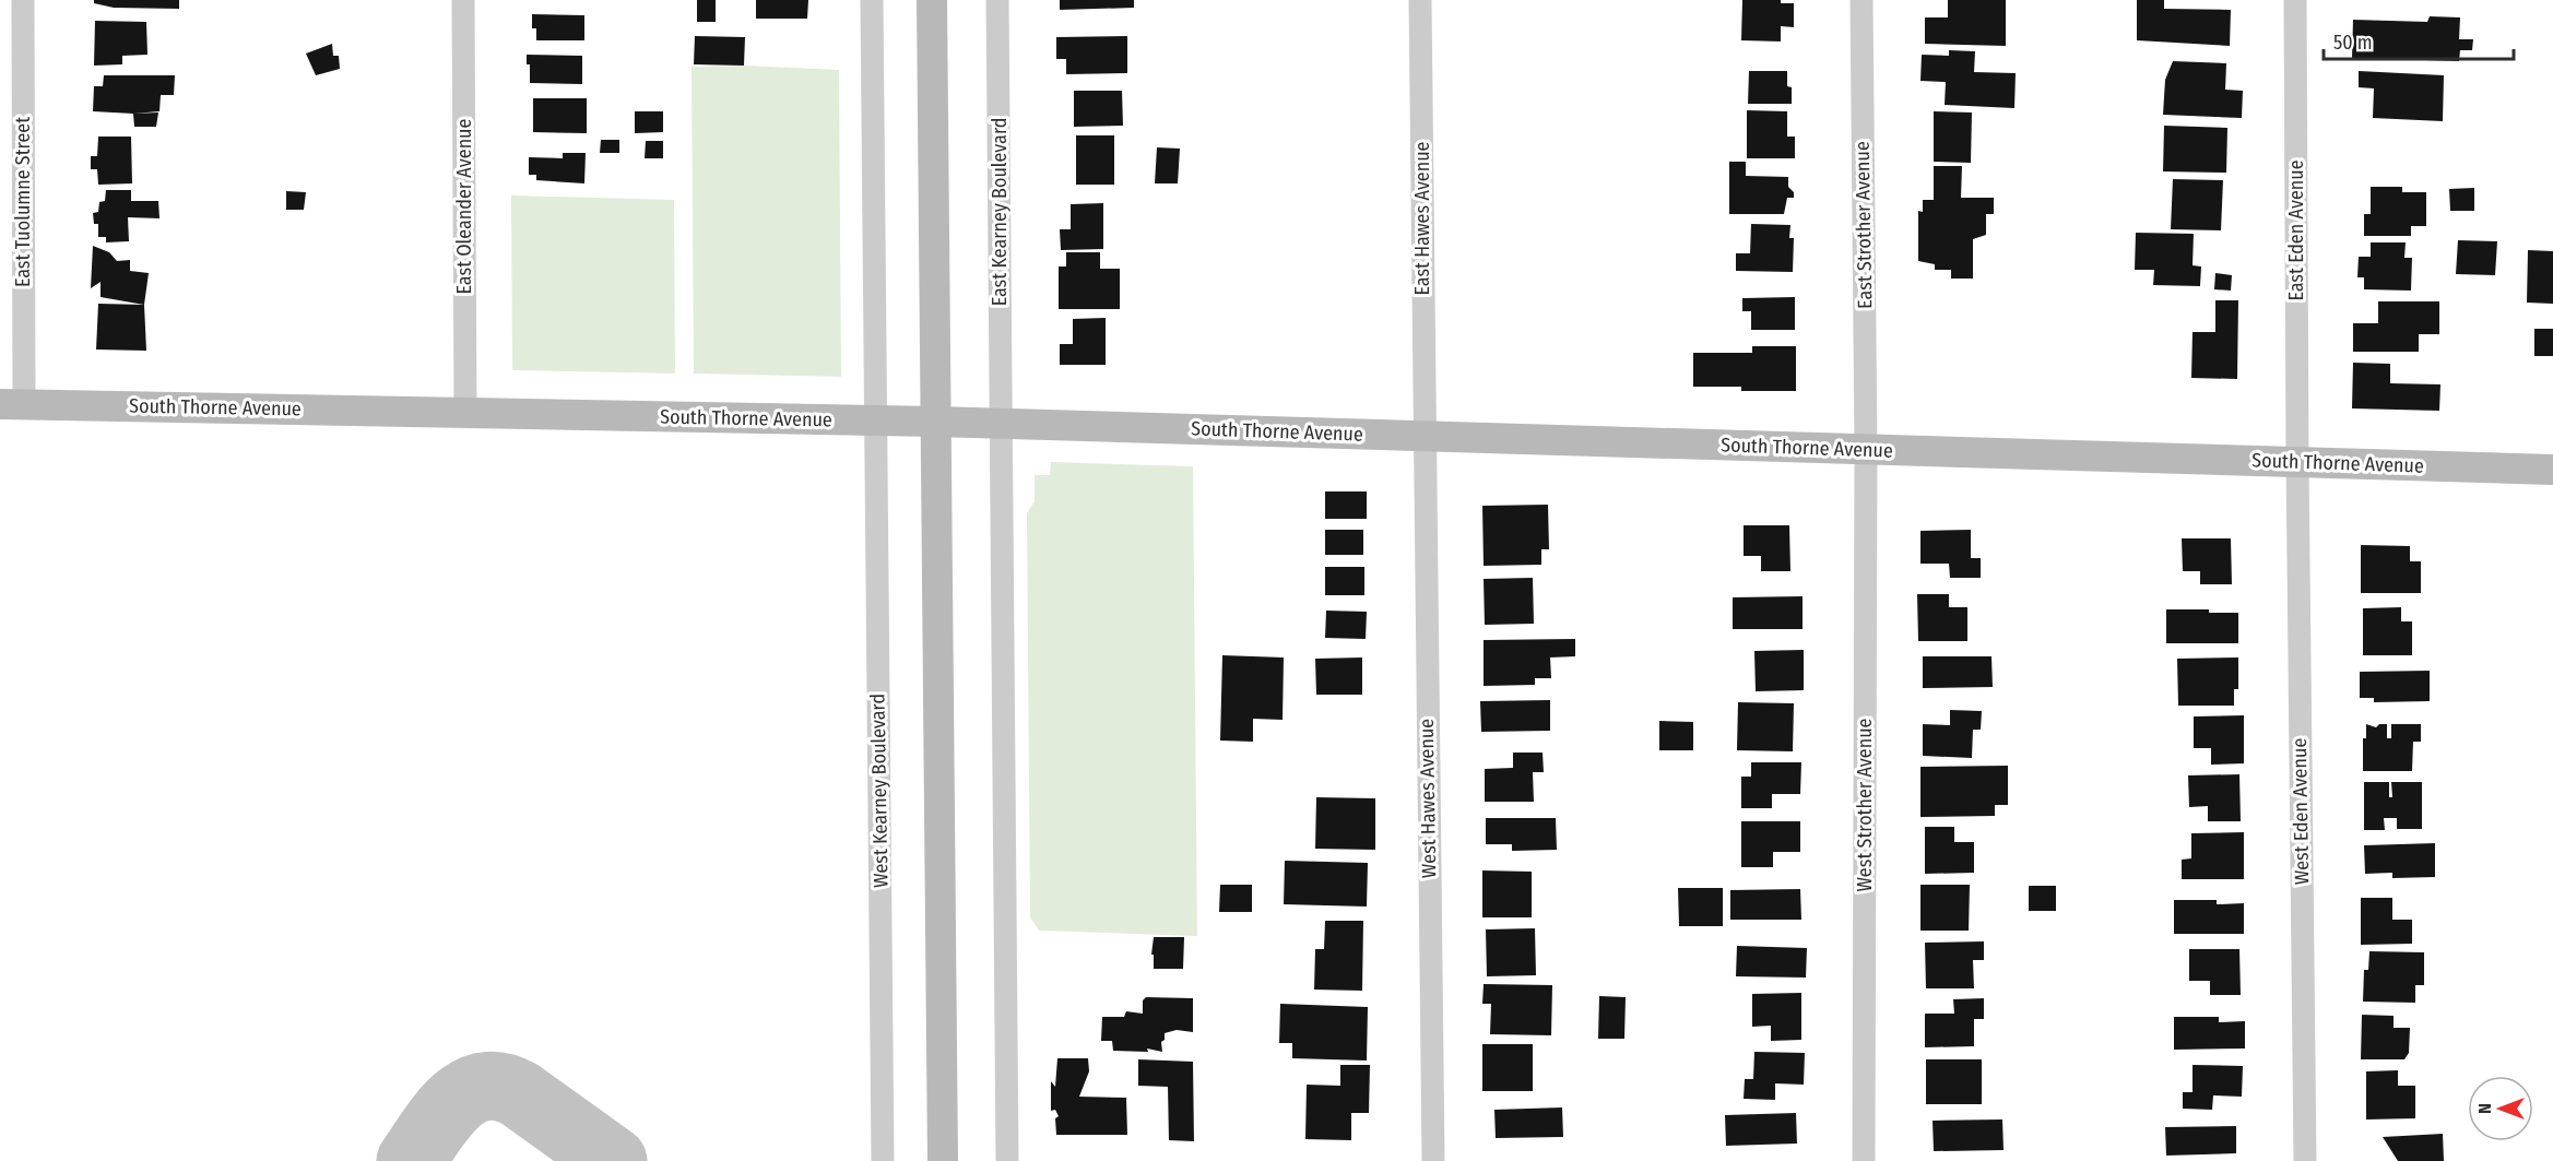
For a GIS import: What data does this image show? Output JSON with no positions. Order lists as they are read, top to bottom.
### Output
{
  "streets": {
    "main road": ["South Thorne Avenue"],
    "street": [
      "East Tuolumne Street",
      "East Oleander Avenue",
      "East Kearney Boulevard",
      "East Hawes Avenue",
      "East Strother Avenue",
      "East Eden Avenue",
      "West Kearney Boulevard",
      "West Hawes Avenue",
      "West Strother Avenue",
      "West Eden Avenue"
    ]
  },
  "crossings": [
    ["East Tuolumne Street", "South Thorne Avenue"],
    ["East Oleander Avenue", "South Thorne Avenue"],
    ["East Kearney Boulevard", "South Thorne Avenue"],
    ["East Hawes Avenue", "South Thorne Avenue"],
    ["East Hawes Avenue", "West Hawes Avenue"],
    ["East Strother Avenue", "South Thorne Avenue"],
    ["East Strother Avenue", "West Strother Avenue"],
    ["East Eden Avenue", "South Thorne Avenue"],
    ["East Eden Avenue", "West Eden Avenue"],
    ["South Thorne Avenue", "West Kearney Boulevard"],
    ["South Thorne Avenue", "West Hawes Avenue"],
    ["South Thorne Avenue", "West Strother Avenue"],
    ["South Thorne Avenue", "West Eden Avenue"]
  ],
  "scale_bar": "50 m",
  "north": "left"
}
